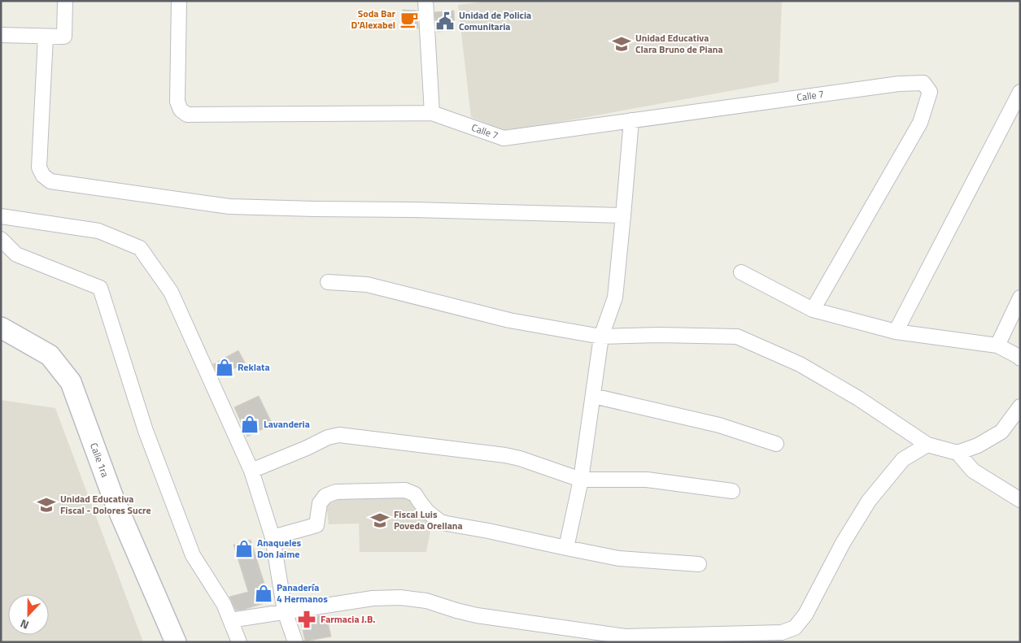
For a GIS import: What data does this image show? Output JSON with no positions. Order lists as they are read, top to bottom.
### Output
{
  "streets": {
    "street": ["Calle 7", "Calle 1ra"]
  },
  "places": {
    "cafe": ["Soda Bar D'Alexabel"],
    "public building": ["Unidad de Policia Comunitaria"],
    "school or university": ["Unidad Educativa Clara Bruno de Piana", "Unidad Educativa Fiscal - Dolores Sucre", "Fiscal Luis Poveda Orellana"],
    "shop": [
      "Reklata",
      "Lavanderia",
      "Anaqueles Don Jaime",
      "Panadería 4 Hermanos"
    ],
    "pharmacy": ["Farmacia J.B."]
  },
  "north": "bottom"
}
